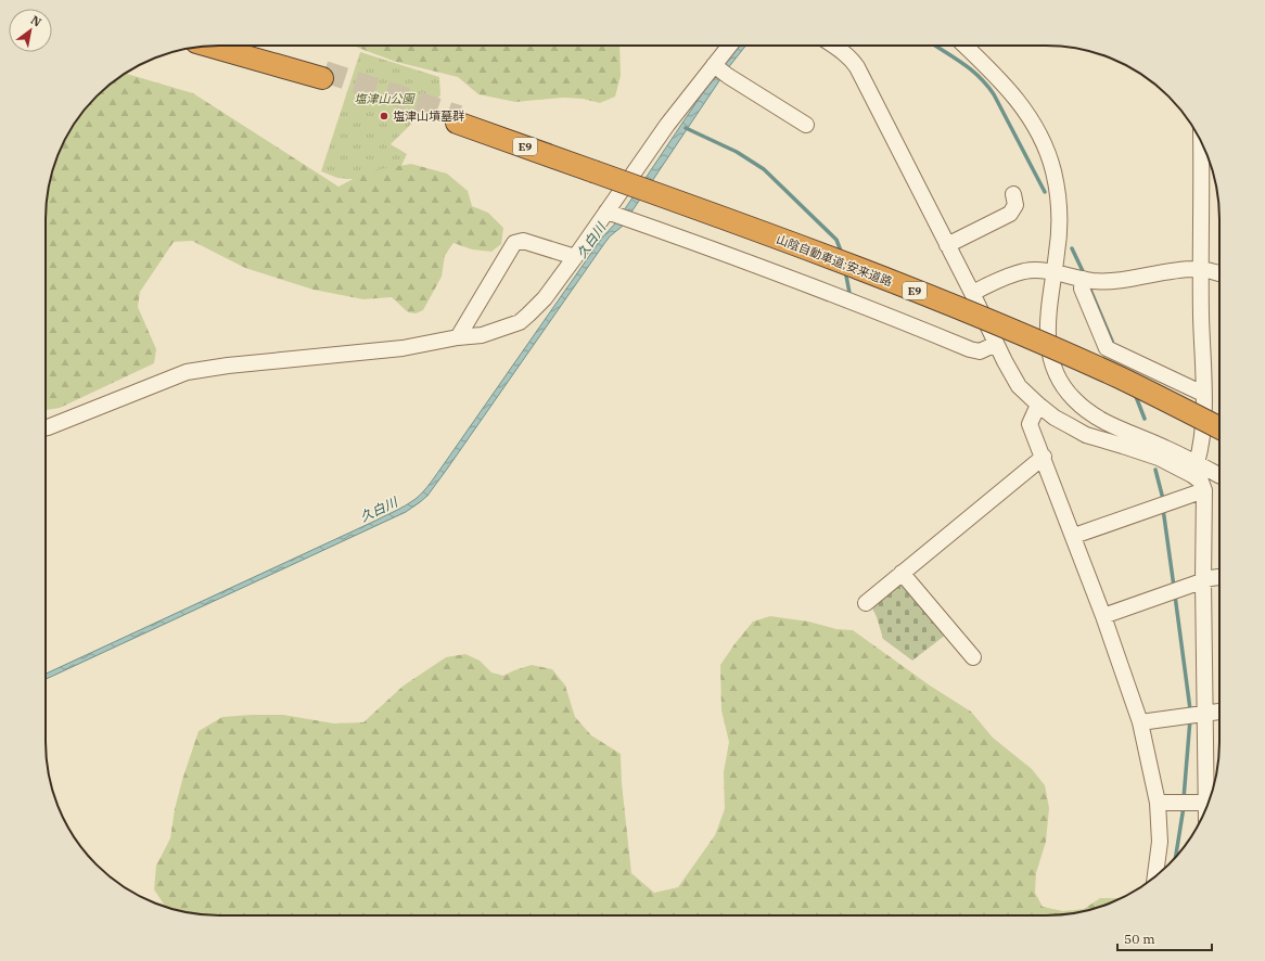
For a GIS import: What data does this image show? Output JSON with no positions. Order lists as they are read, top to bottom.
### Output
{
  "streets": {
    "highway": ["E9", "山陰自動車道;安来道路"]
  },
  "water": ["久白川"],
  "parks": ["塩津山公園"],
  "places": ["塩津山墳墓群"],
  "scale_bar": "50 m",
  "north": "top right"
}
